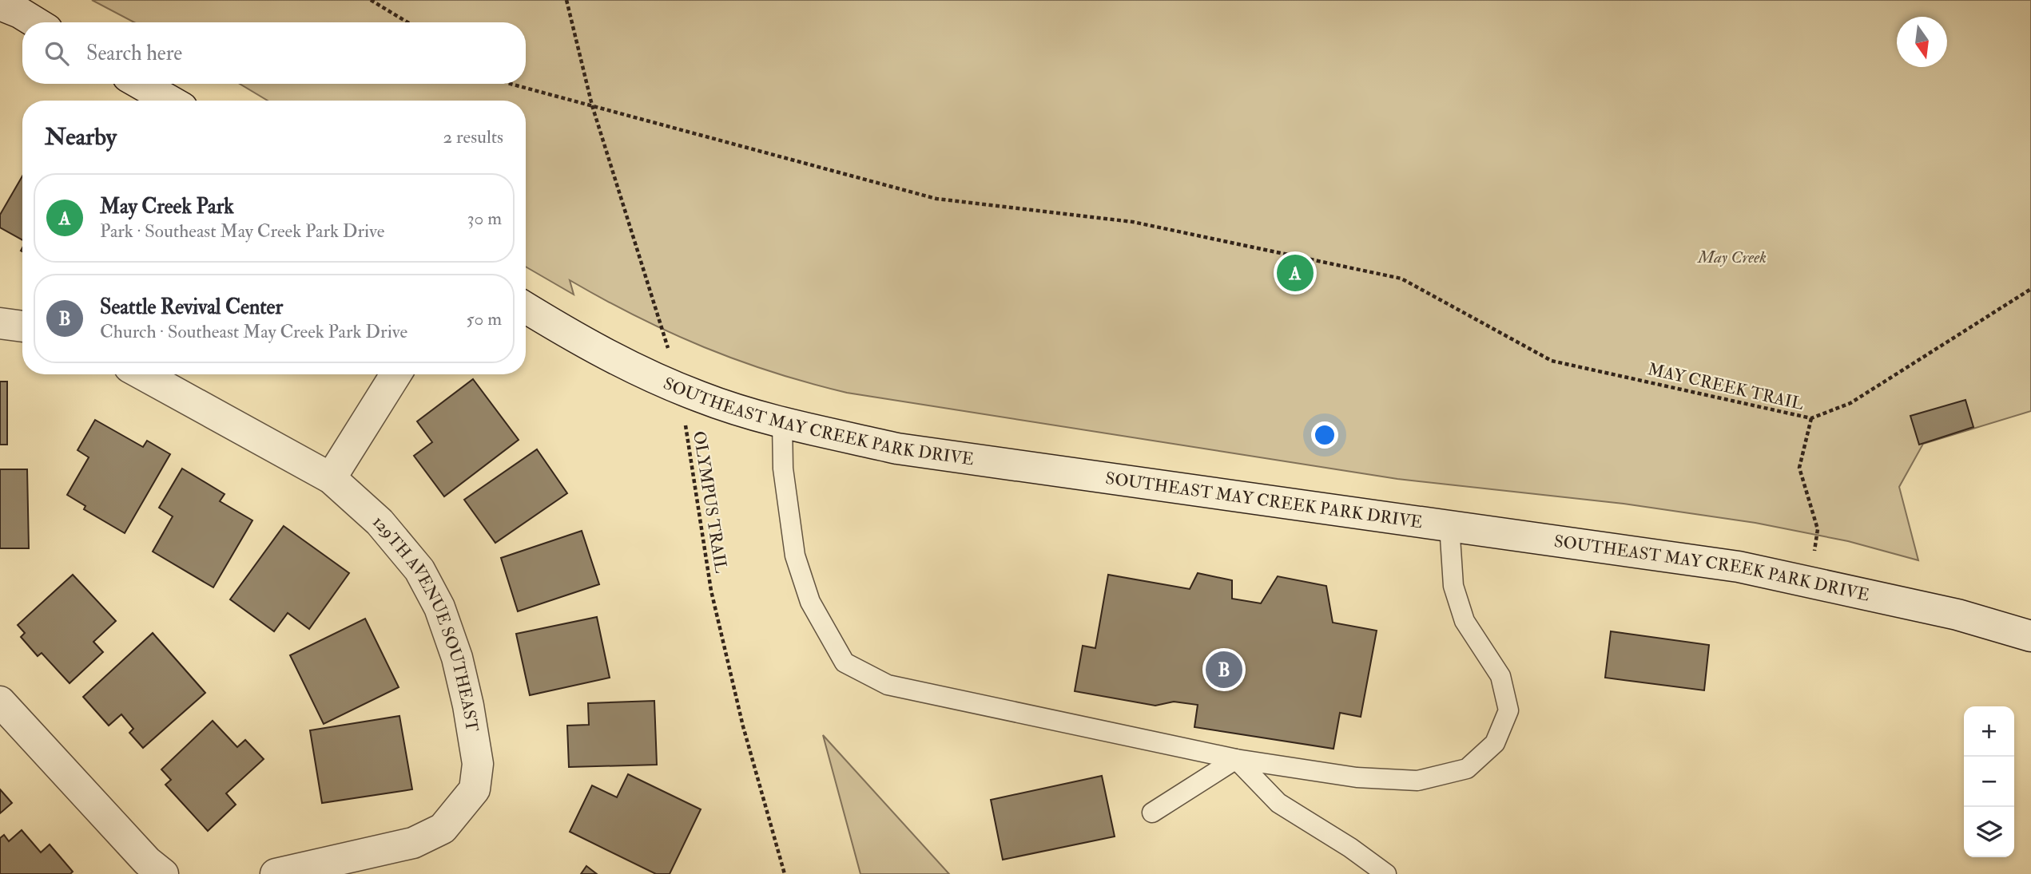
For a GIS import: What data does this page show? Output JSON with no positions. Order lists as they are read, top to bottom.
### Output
{
  "streets": {
    "street": ["SOUTHEAST MAY CREEK PARK DRIVE", "129TH AVENUE SOUTHEAST"],
    "path": ["MAY CREEK TRAIL", "OLYMPUS TRAIL"]
  },
  "crossings": [
    ["MAY CREEK TRAIL", "OLYMPUS TRAIL"],
    ["SOUTHEAST MAY CREEK PARK DRIVE", "OLYMPUS TRAIL"]
  ],
  "parks": ["May Creek"],
  "north": "bottom",
  "page": {
    "search": "Search here",
    "heading": ["Nearby", "2 results"],
    "list": [
      {
        "mark": "A",
        "name": "May Creek Park",
        "note": "Park · Southeast May Creek Park Drive",
        "value": "30 m"
      },
      {
        "mark": "B",
        "name": "Seattle Revival Center",
        "note": "Church · Southeast May Creek Park Drive",
        "value": "50 m"
      }
    ],
    "pins": ["A", "B"],
    "map_buttons": ["+", "−"]
  }
}
